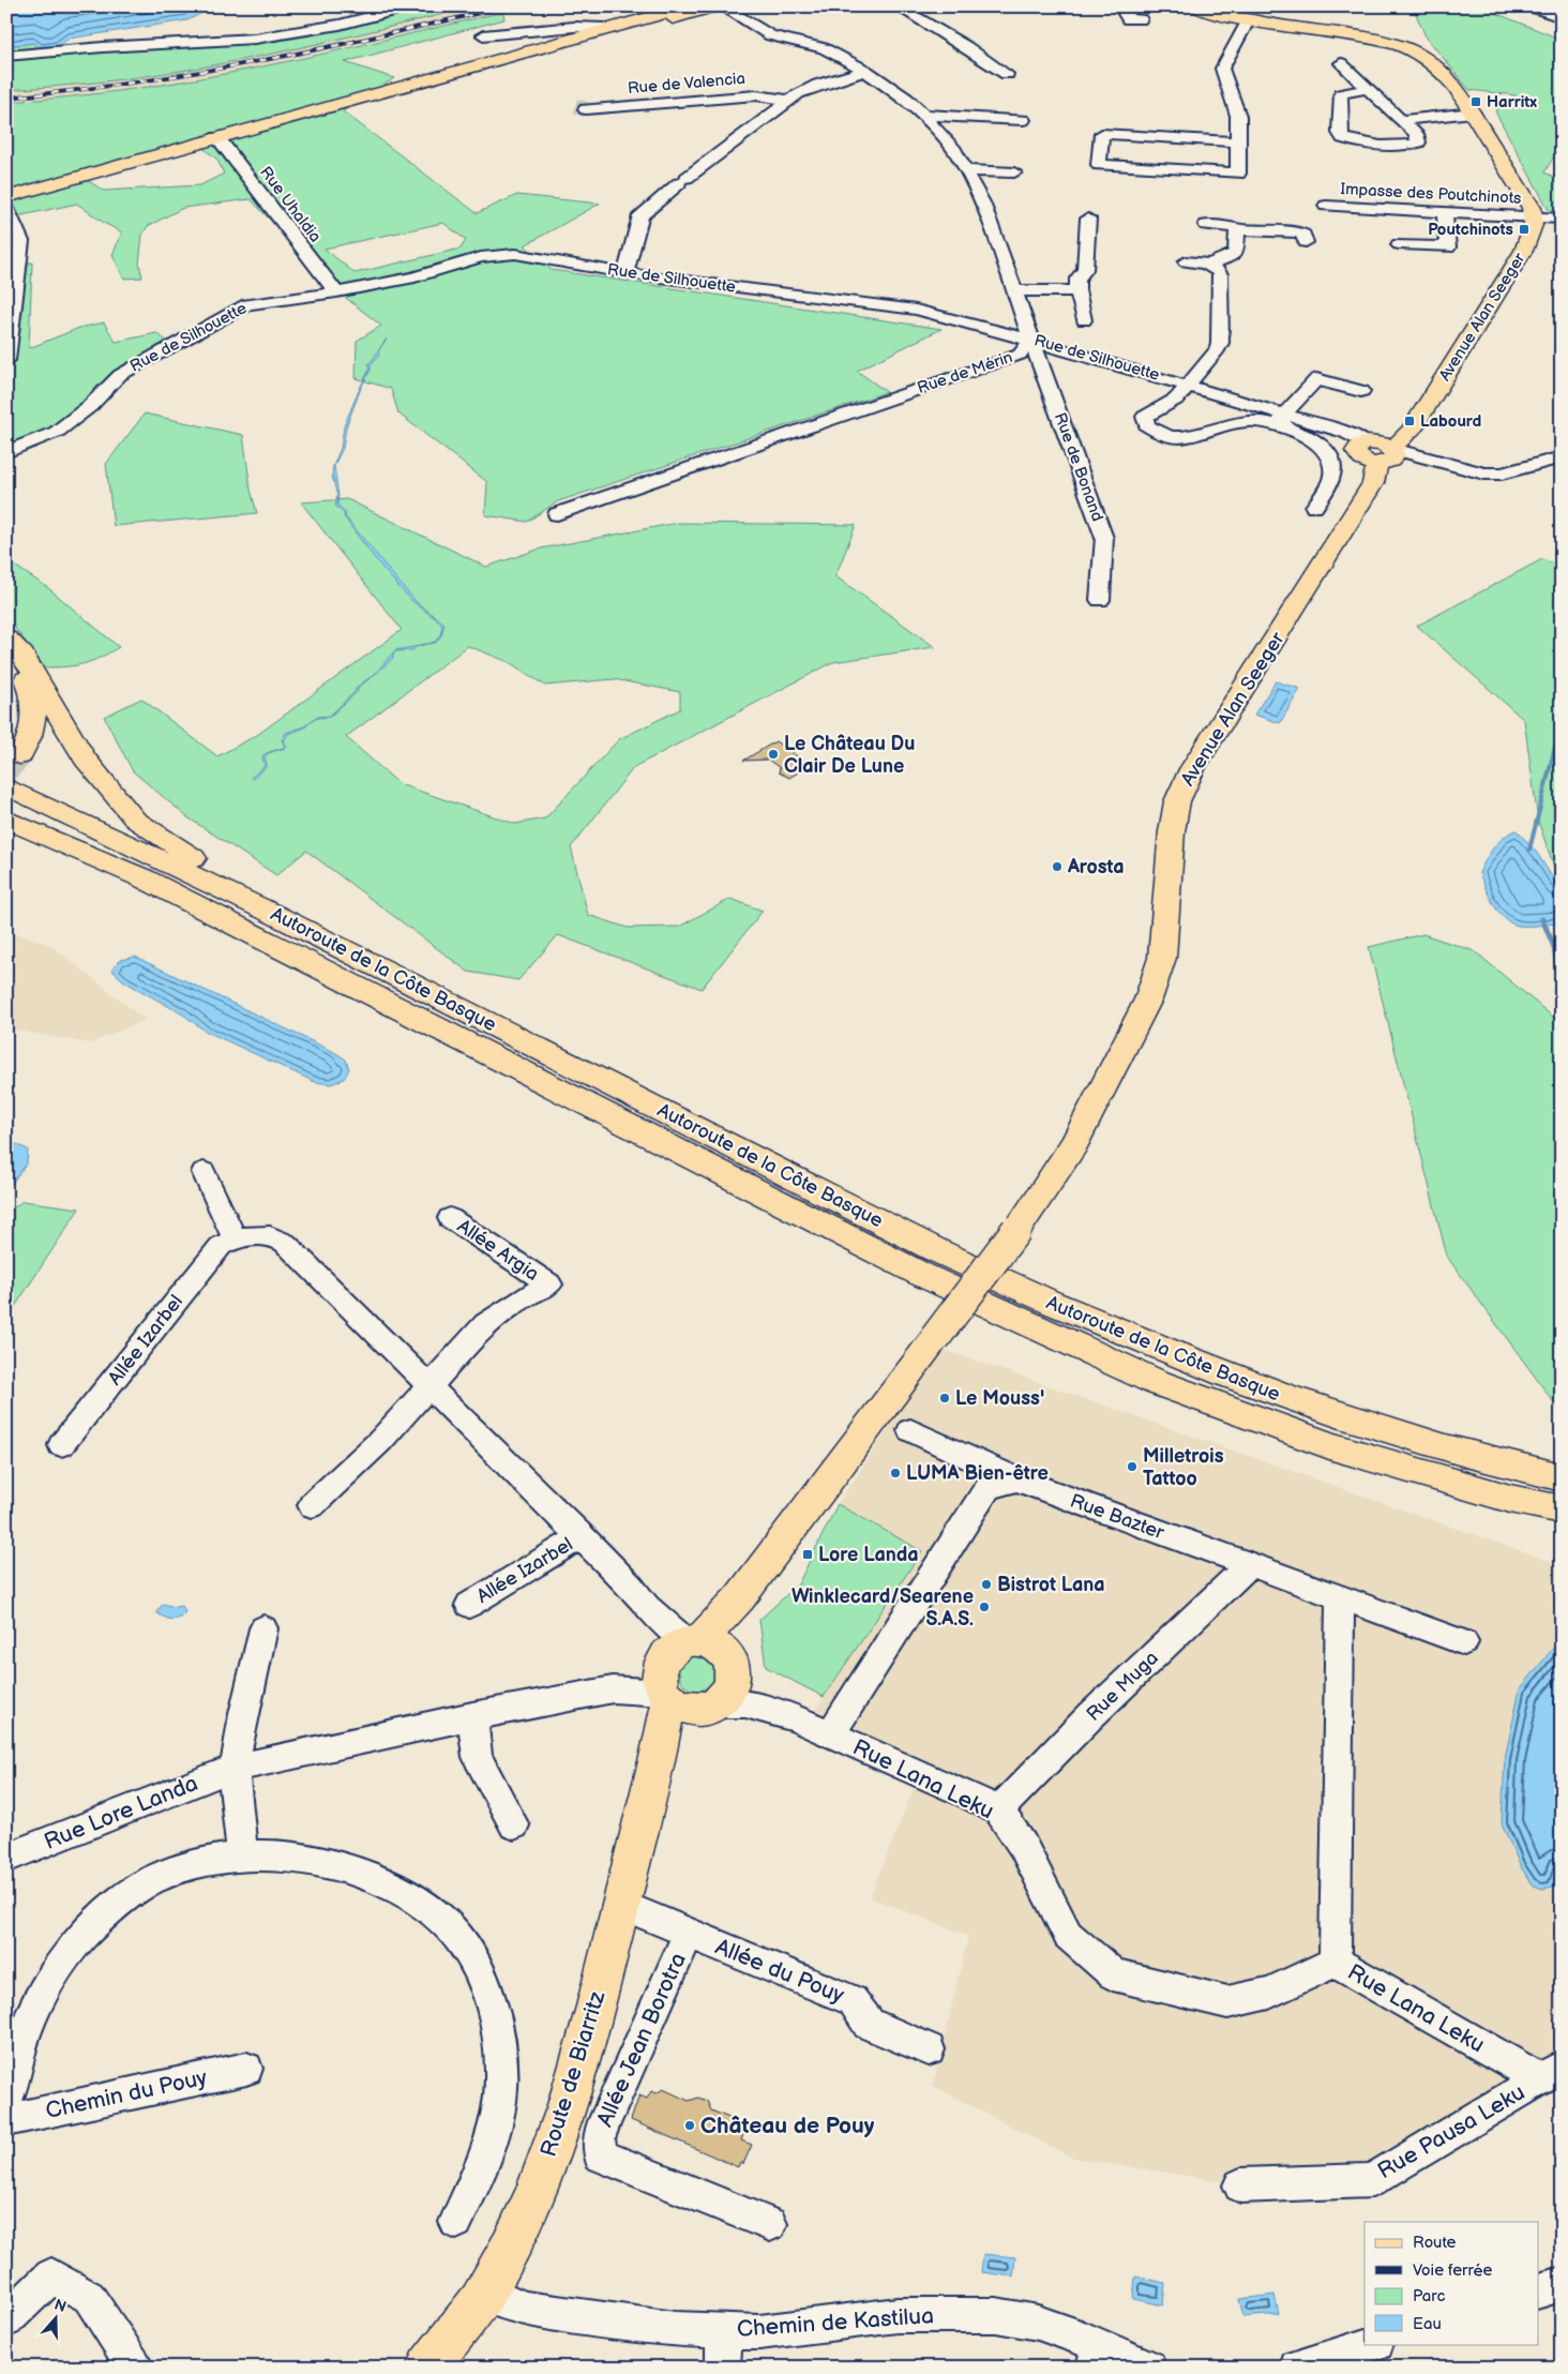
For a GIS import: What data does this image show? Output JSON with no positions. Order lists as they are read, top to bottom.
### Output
{
  "streets": {
    "main road": ["Avenue Alan Seeger", "Autoroute de la Côte Basque", "Route de Biarritz"],
    "street": [
      "Rue de Valencia",
      "Impasse des Poutchinots",
      "Rue Uhaldia",
      "Rue de Silhouette",
      "Rue de Mérin",
      "Rue de Bonand",
      "Allée Argia",
      "Allée Izarbel",
      "Rue Bazter",
      "Rue Muga",
      "Rue Lana Leku",
      "Rue Lore Landa",
      "Allée du Pouy",
      "Allée Jean Borotra",
      "Chemin du Pouy",
      "Rue Pausa Leku",
      "Chemin de Kastilua"
    ]
  },
  "crossings": [
    ["Impasse des Poutchinots", "Avenue Alan Seeger"],
    ["Rue Uhaldia", "Rue de Silhouette"],
    ["Rue de Silhouette", "Avenue Alan Seeger"],
    ["Rue de Silhouette", "Rue de Mérin"],
    ["Rue de Silhouette", "Rue de Bonand"],
    ["Avenue Alan Seeger", "Allée Izarbel"],
    ["Avenue Alan Seeger", "Rue Lana Leku"],
    ["Avenue Alan Seeger", "Route de Biarritz"],
    ["Rue de Mérin", "Rue de Bonand"],
    ["Allée Argia", "Allée Izarbel"],
    ["Allée Izarbel", "Rue Lana Leku"],
    ["Allée Izarbel", "Route de Biarritz"],
    ["Rue Bazter", "Rue Muga"],
    ["Rue Muga", "Rue Lana Leku"],
    ["Rue Lana Leku", "Rue Lore Landa"],
    ["Rue Lana Leku", "Route de Biarritz"],
    ["Rue Lana Leku", "Rue Pausa Leku"],
    ["Allée du Pouy", "Allée Jean Borotra"],
    ["Allée du Pouy", "Route de Biarritz"],
    ["Route de Biarritz", "Chemin de Kastilua"]
  ],
  "places": {
    "transit": [
      "Harritx",
      "Poutchinots",
      "Labourd",
      "Lore Landa"
    ],
    "other": [
      "Le Château Du Clair De Lune",
      "Arosta",
      "Le Mouss'",
      "Milletrois Tattoo",
      "LUMA Bien-être",
      "Bistrot Lana",
      "Winklecard/Searene S.A.S.",
      "Château de Pouy"
    ]
  },
  "legend": [
    "Route",
    "Voie ferrée",
    "Parc",
    "Eau"
  ],
  "north": "top"
}
